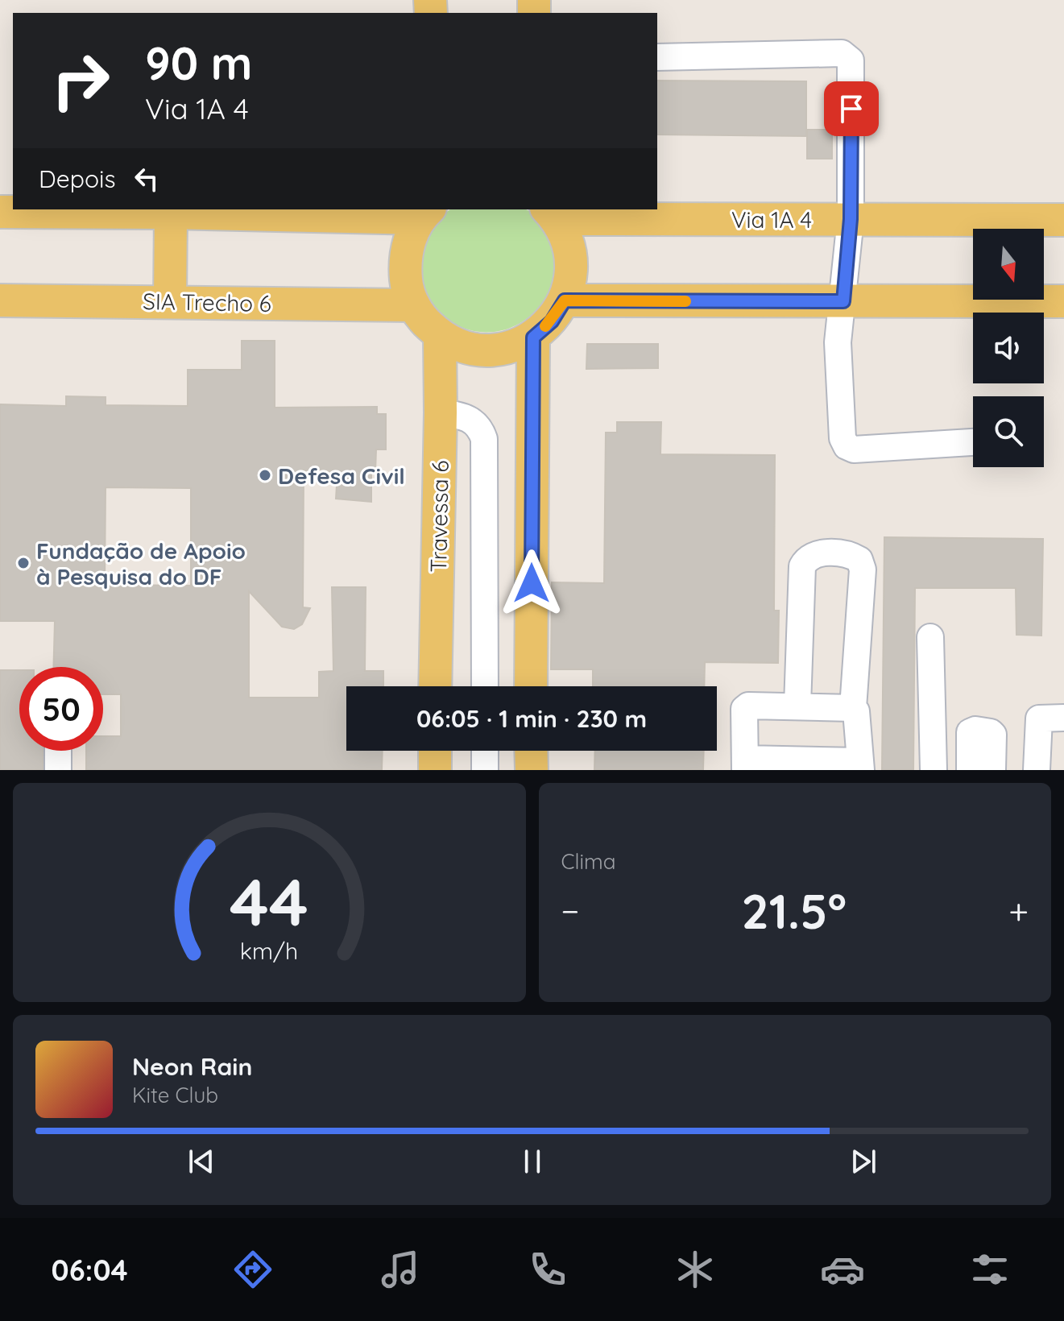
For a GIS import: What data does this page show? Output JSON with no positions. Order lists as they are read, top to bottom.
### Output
{
  "streets": {
    "main road": ["Via 1A 4", "SIA Trecho 6", "Travessa 6"]
  },
  "places": ["Defesa Civil", "Fundação de Apoio à Pesquisa do DF"],
  "north": "bottom",
  "page": {
    "turn": ["90 m", "Via 1A 4"],
    "then": "Depois",
    "limit": "50",
    "trip": "06:05 · 1 min · 230 m",
    "tile": "Clima",
    "heat": ["−", "21.5°", "+"],
    "song": ["Neon Rain", "Kite Club"],
    "tabs": "06:04",
    "gauge": ["44", "km/h"]
  }
}
